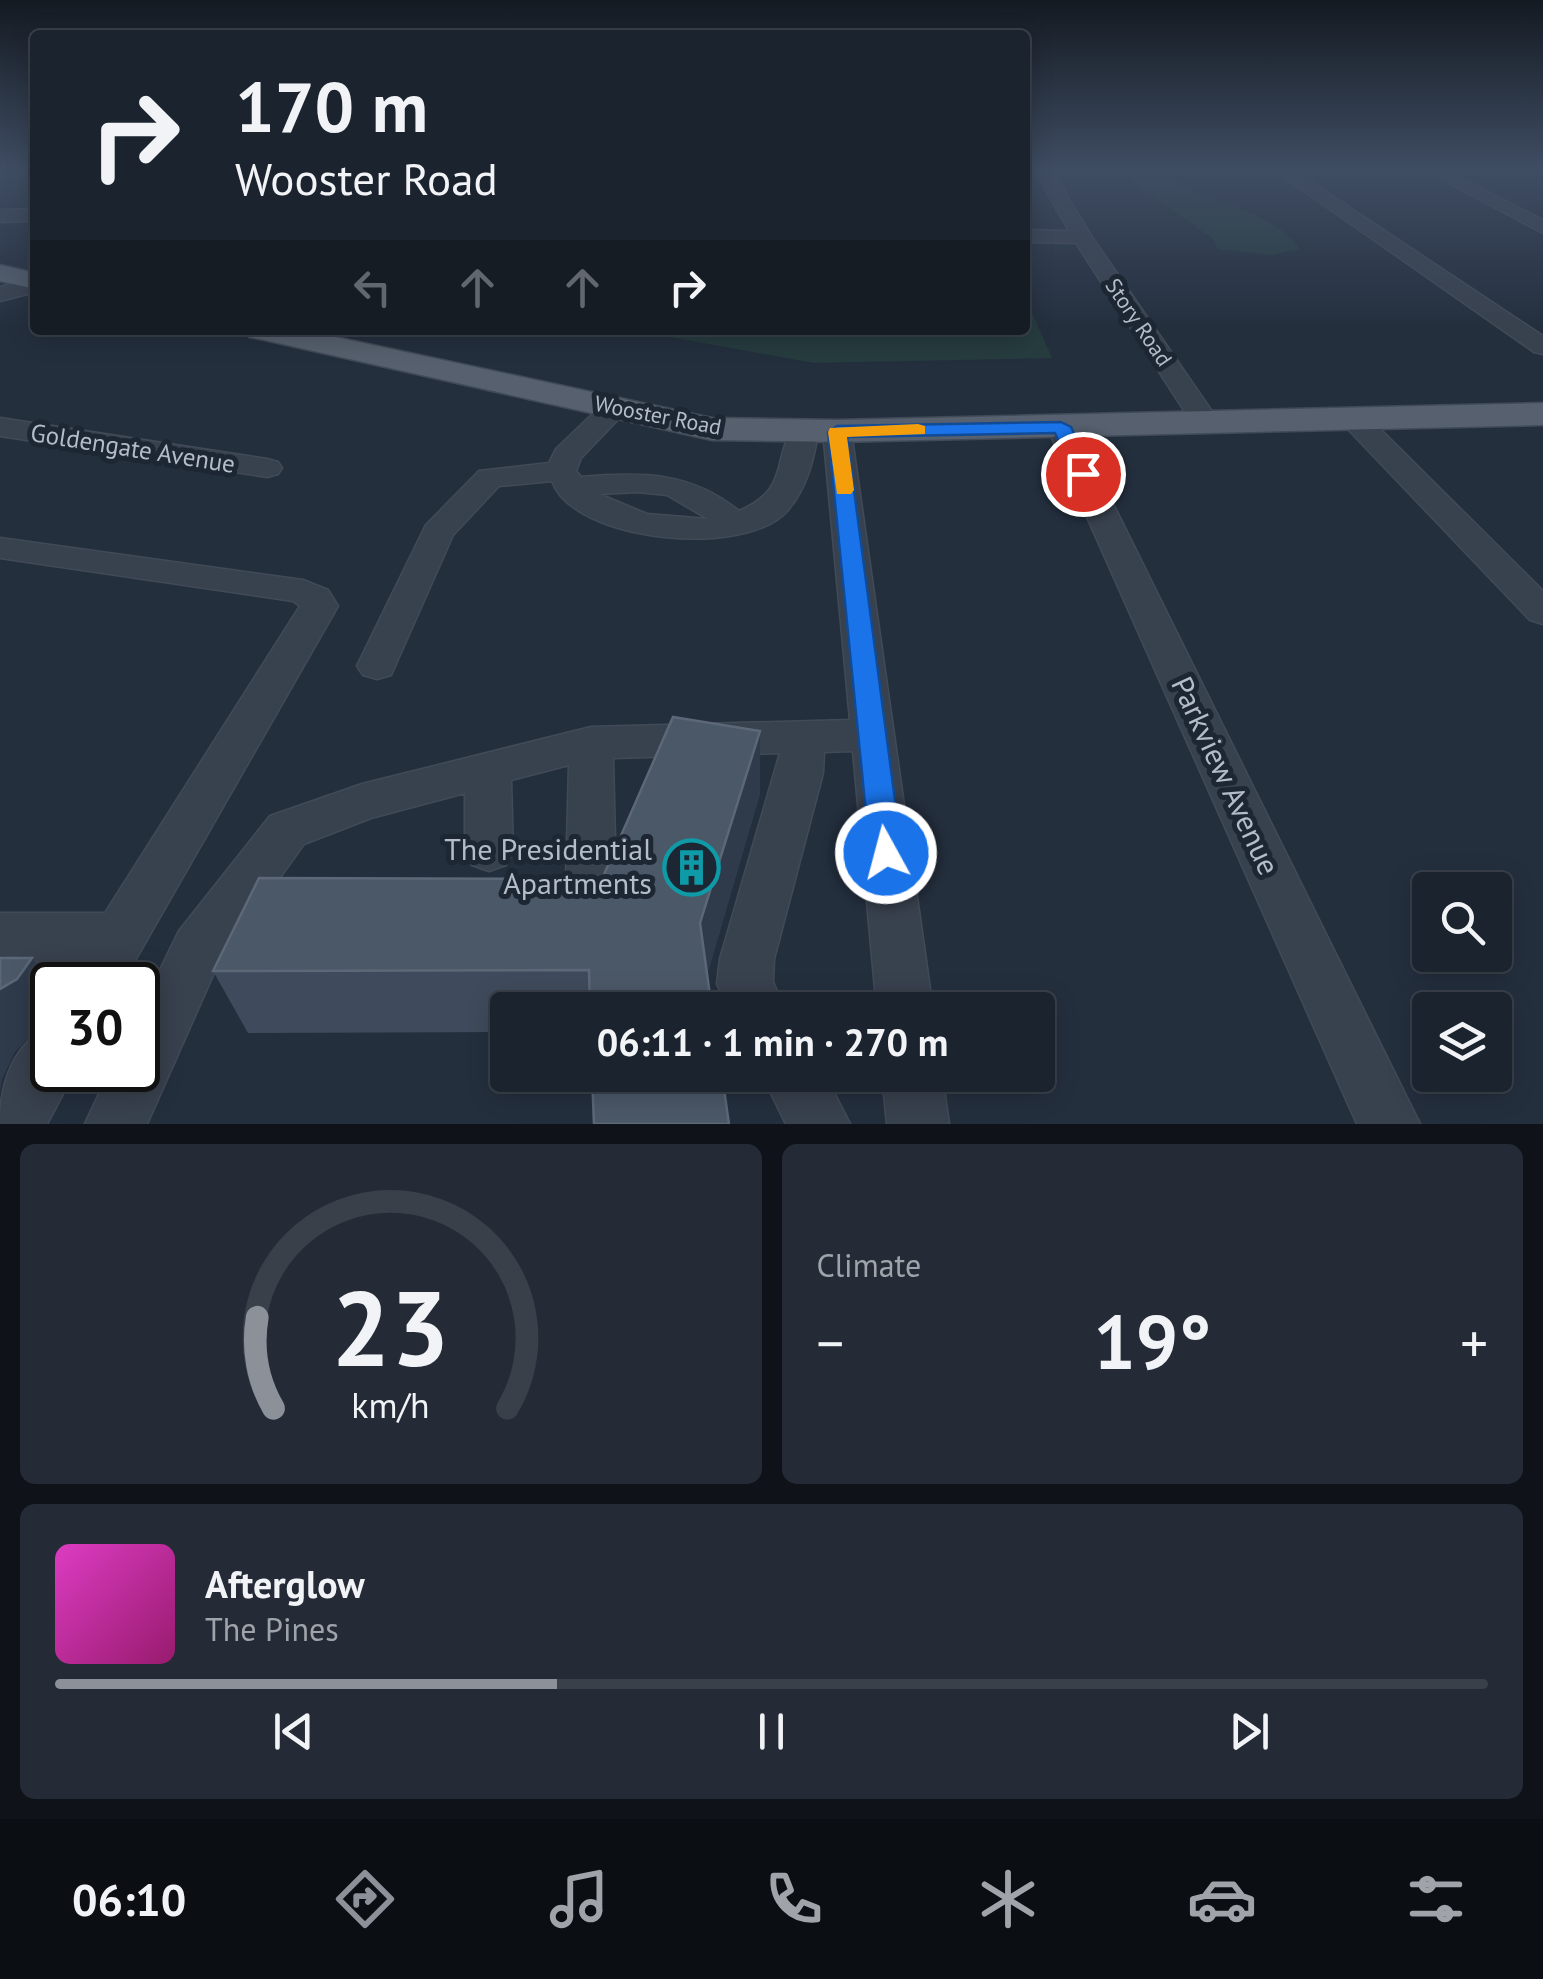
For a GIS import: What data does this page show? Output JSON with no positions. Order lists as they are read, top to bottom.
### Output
{
  "streets": {
    "main road": ["Wooster Road"],
    "street": ["Story Road", "Goldengate Avenue", "Parkview Avenue"]
  },
  "crossings": [
    ["Story Road", "Wooster Road"],
    ["Wooster Road", "Parkview Avenue"]
  ],
  "places": {
    "building": ["The Presidential Apartments"]
  },
  "page": {
    "turn": ["170 m", "Wooster Road"],
    "limit": "30",
    "trip": "06:11 · 1 min · 270 m",
    "tile": "Climate",
    "heat": ["−", "19°", "+"],
    "song": ["Afterglow", "The Pines"],
    "tabs": "06:10",
    "gauge": ["23", "km/h"]
  }
}
